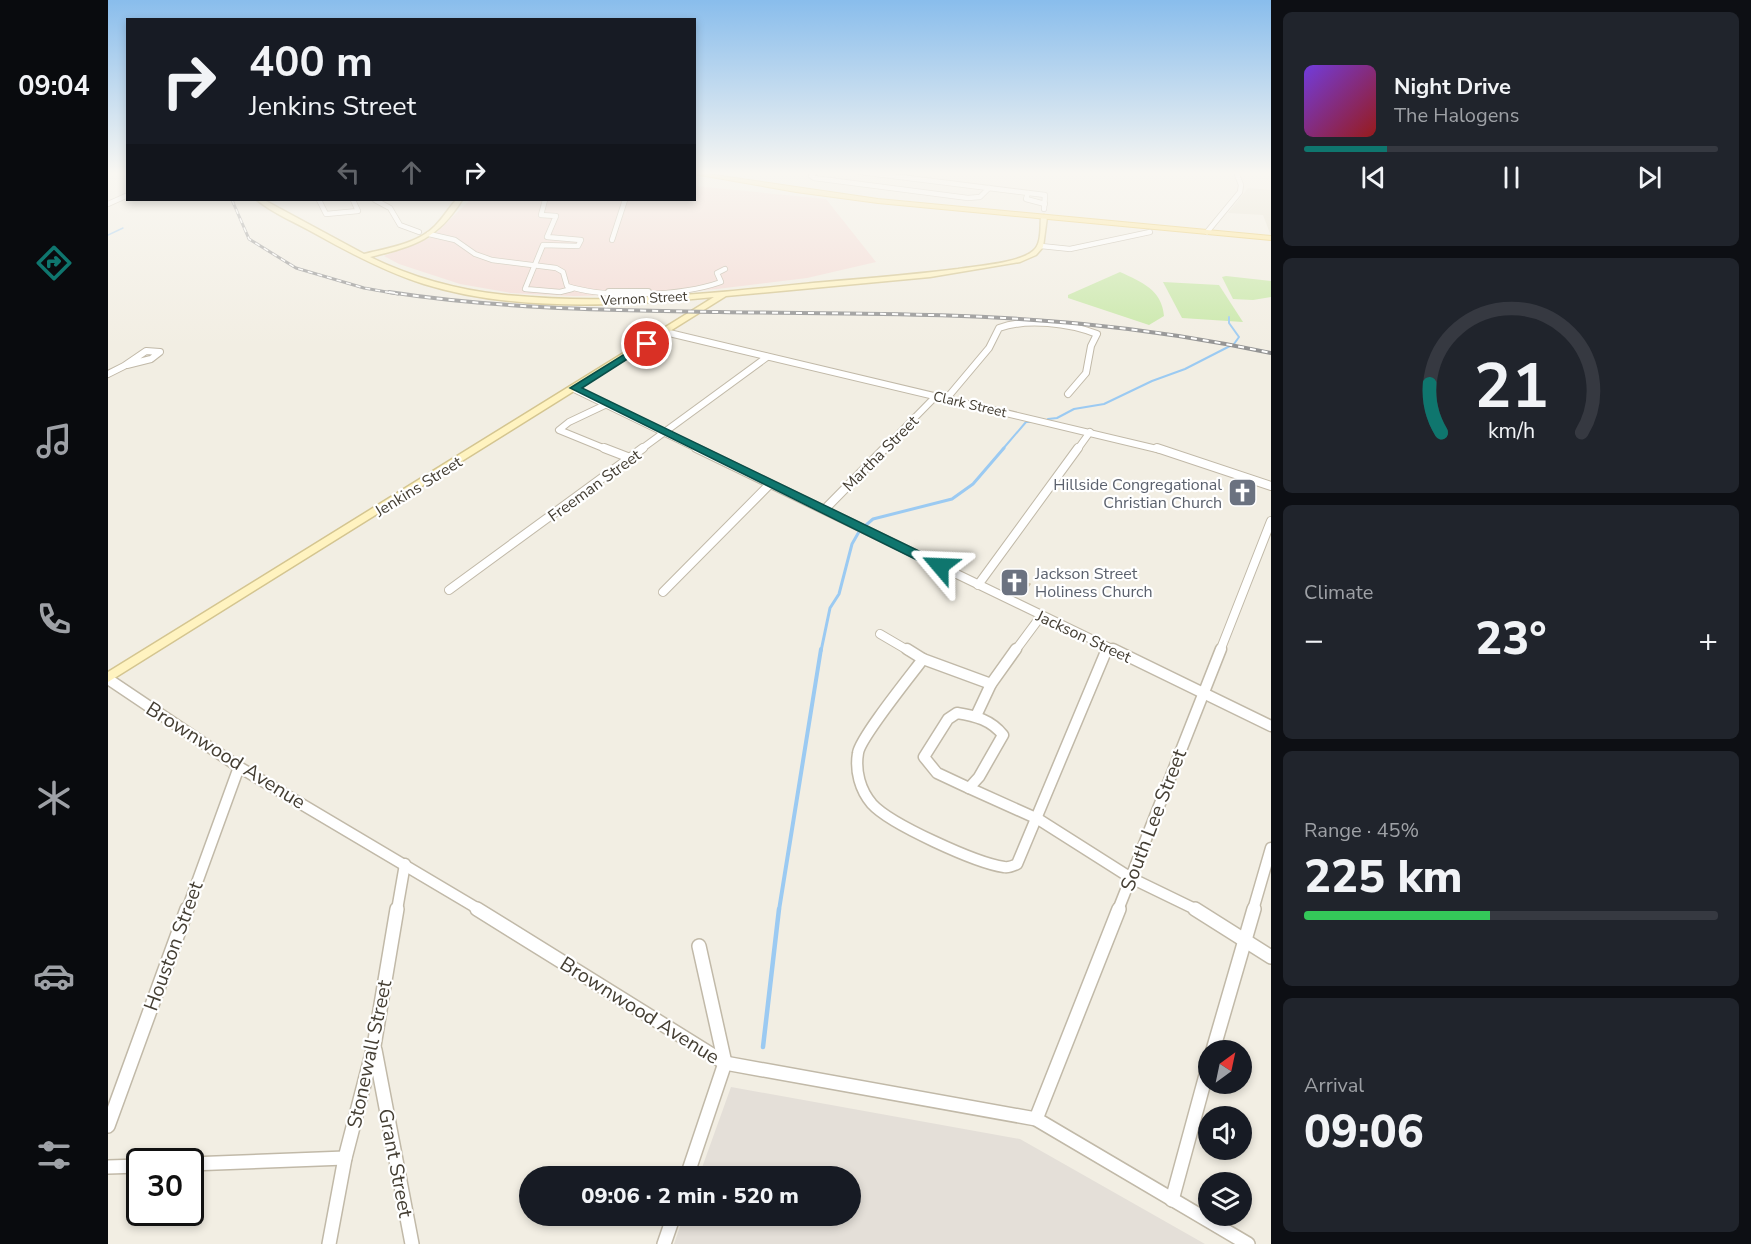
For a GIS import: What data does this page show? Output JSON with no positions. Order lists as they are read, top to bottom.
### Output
{
  "streets": {
    "street": [
      "Vernon Street",
      "Clark Street",
      "Martha Street",
      "Freeman Street",
      "Jenkins Street",
      "Jackson Street",
      "Brownwood Avenue",
      "South Lee Street",
      "Houston Street",
      "Stonewall Street",
      "Grant Street"
    ]
  },
  "crossings": [
    ["Vernon Street", "Jenkins Street"],
    ["Clark Street", "Martha Street"],
    ["Clark Street", "Freeman Street"],
    ["Clark Street", "Jenkins Street"],
    ["Martha Street", "Jackson Street"],
    ["Freeman Street", "Jackson Street"],
    ["Jenkins Street", "Jackson Street"],
    ["Jenkins Street", "Brownwood Avenue"],
    ["Jackson Street", "South Lee Street"],
    ["Brownwood Avenue", "South Lee Street"],
    ["Brownwood Avenue", "Houston Street"],
    ["Brownwood Avenue", "Stonewall Street"],
    ["Stonewall Street", "Grant Street"]
  ],
  "places": {
    "church": ["Hillside Congregational Christian Church", "Jackson Street Holiness Church"]
  },
  "north": "top right",
  "page": {
    "tabs": "09:04",
    "turn": ["400 m", "Jenkins Street"],
    "song": ["Night Drive", "The Halogens"],
    "tile": [
      "Climate",
      ["Range · 45%", "225 km"],
      ["Arrival", "09:06"]
    ],
    "heat": ["−", "23°", "+"],
    "limit": "30",
    "trip": "09:06 · 2 min · 520 m",
    "gauge": ["21", "km/h"]
  }
}
